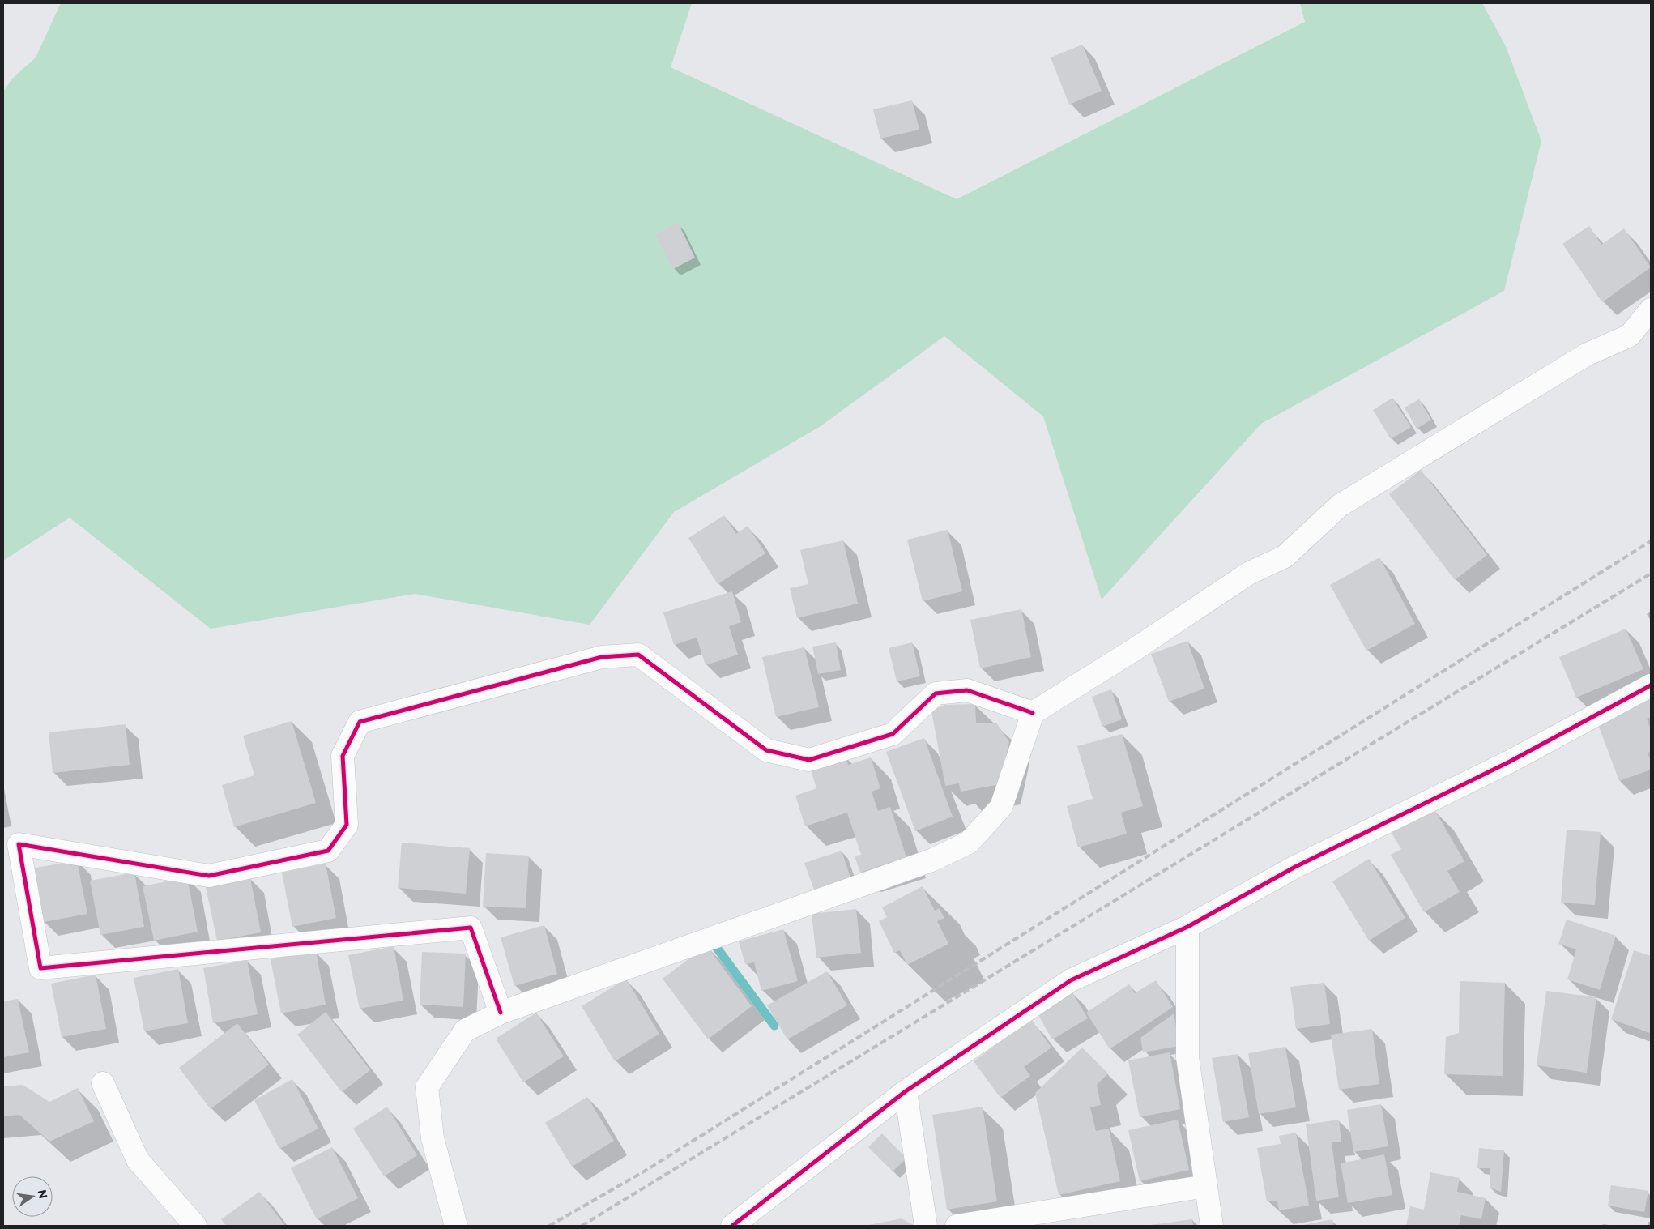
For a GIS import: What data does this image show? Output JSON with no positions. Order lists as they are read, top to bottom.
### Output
{
  "north": "right"
}
